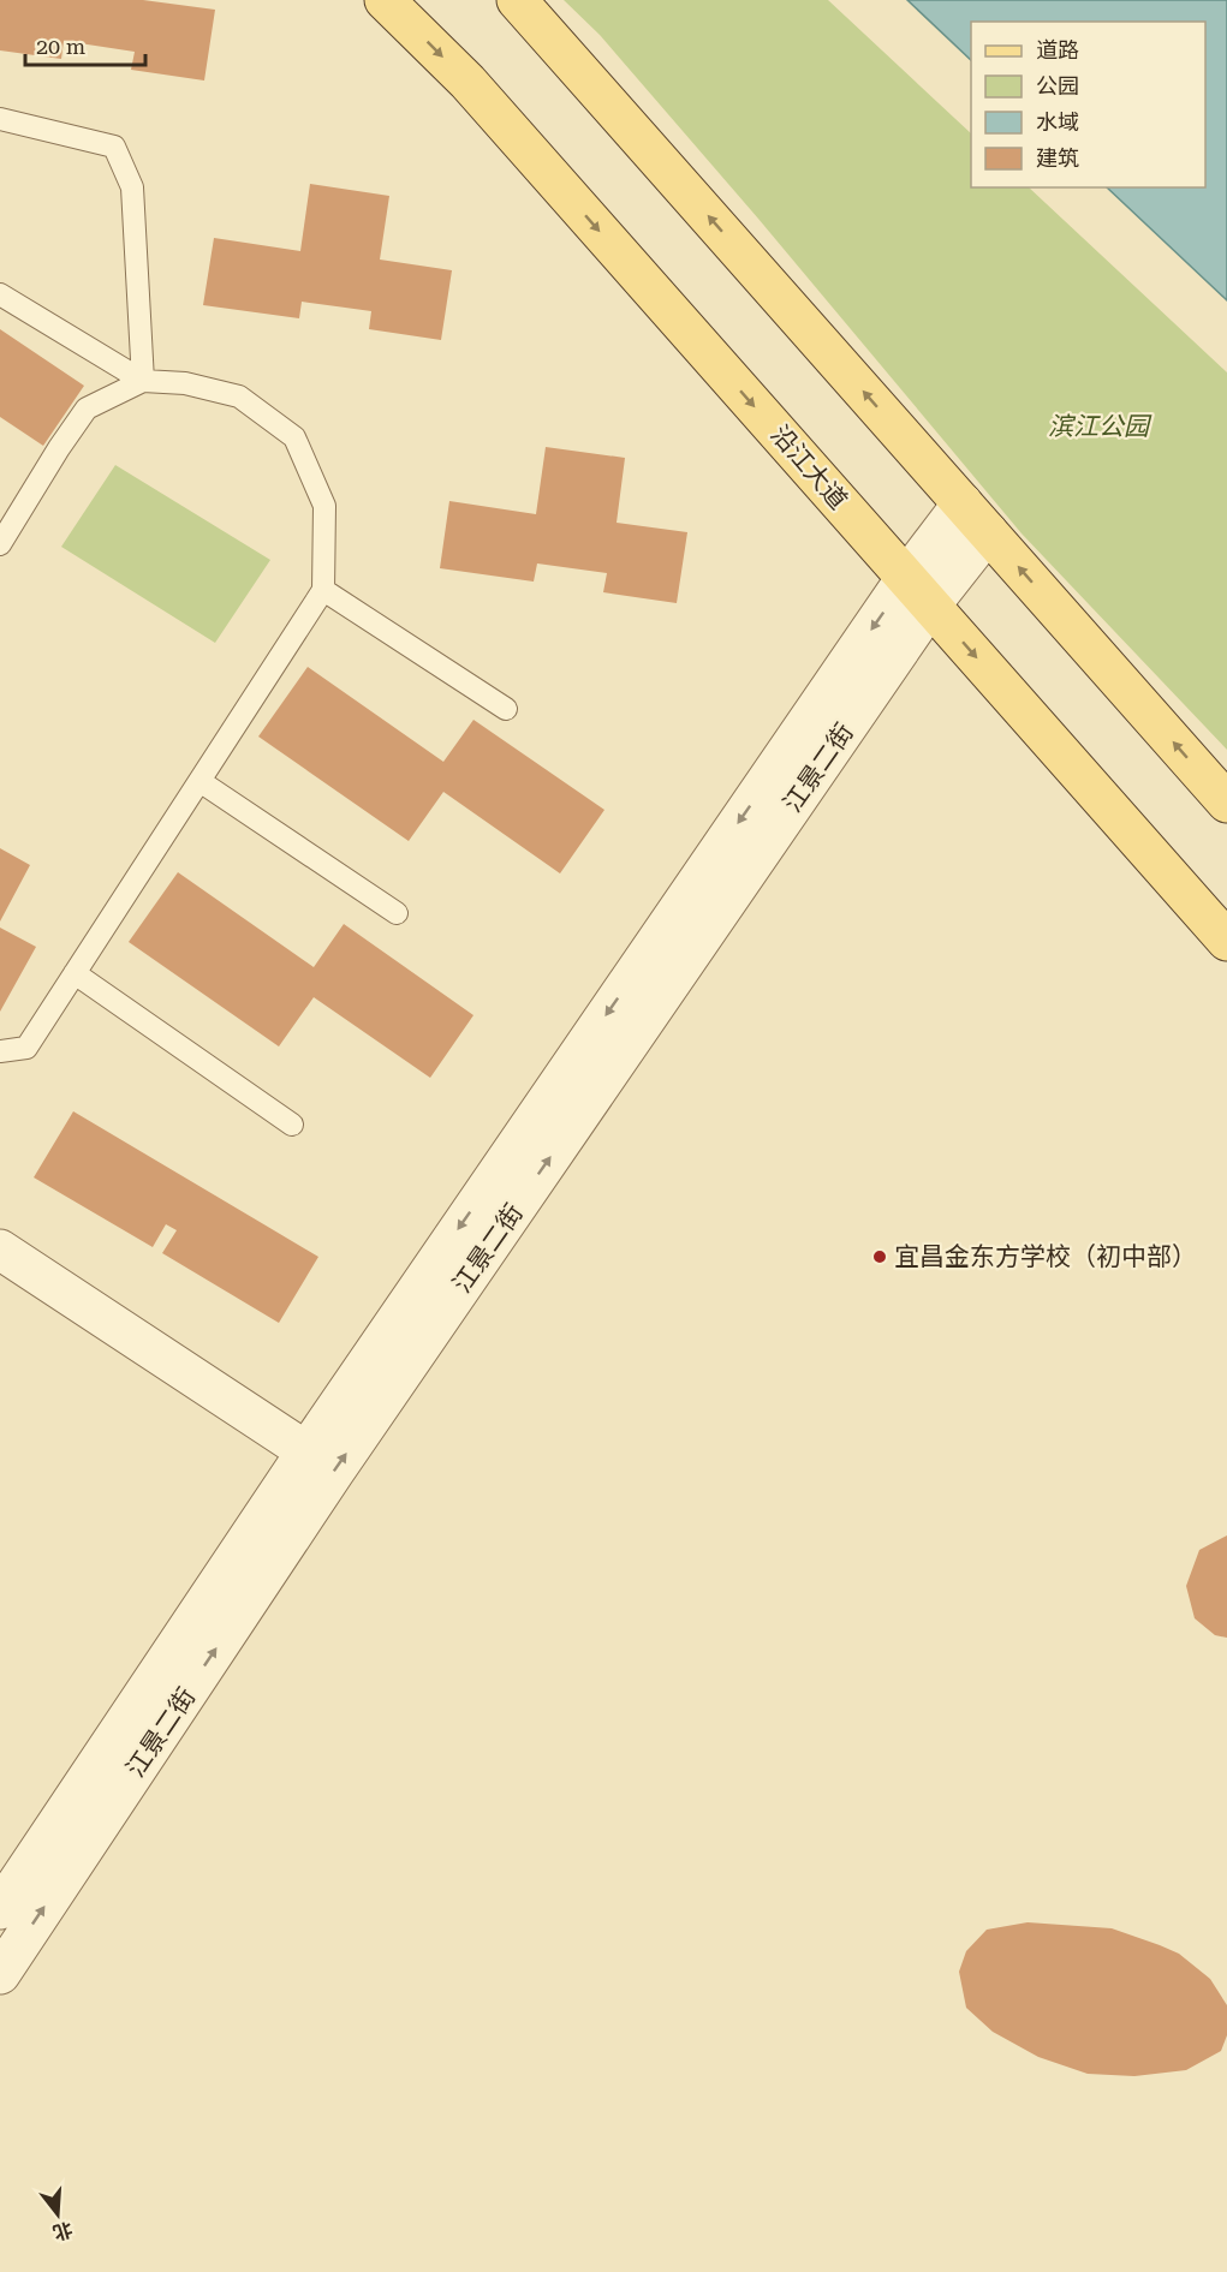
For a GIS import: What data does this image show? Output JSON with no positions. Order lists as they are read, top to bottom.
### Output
{
  "streets": {
    "main road": ["沿江大道"],
    "street": ["江景二街"]
  },
  "crossings": [
    ["沿江大道", "江景二街"]
  ],
  "parks": ["滨江公园"],
  "places": ["宜昌金东方学校（初中部）"],
  "legend": [
    "道路",
    "公园",
    "水域",
    "建筑"
  ],
  "scale_bar": "20 m",
  "north": "bottom"
}
